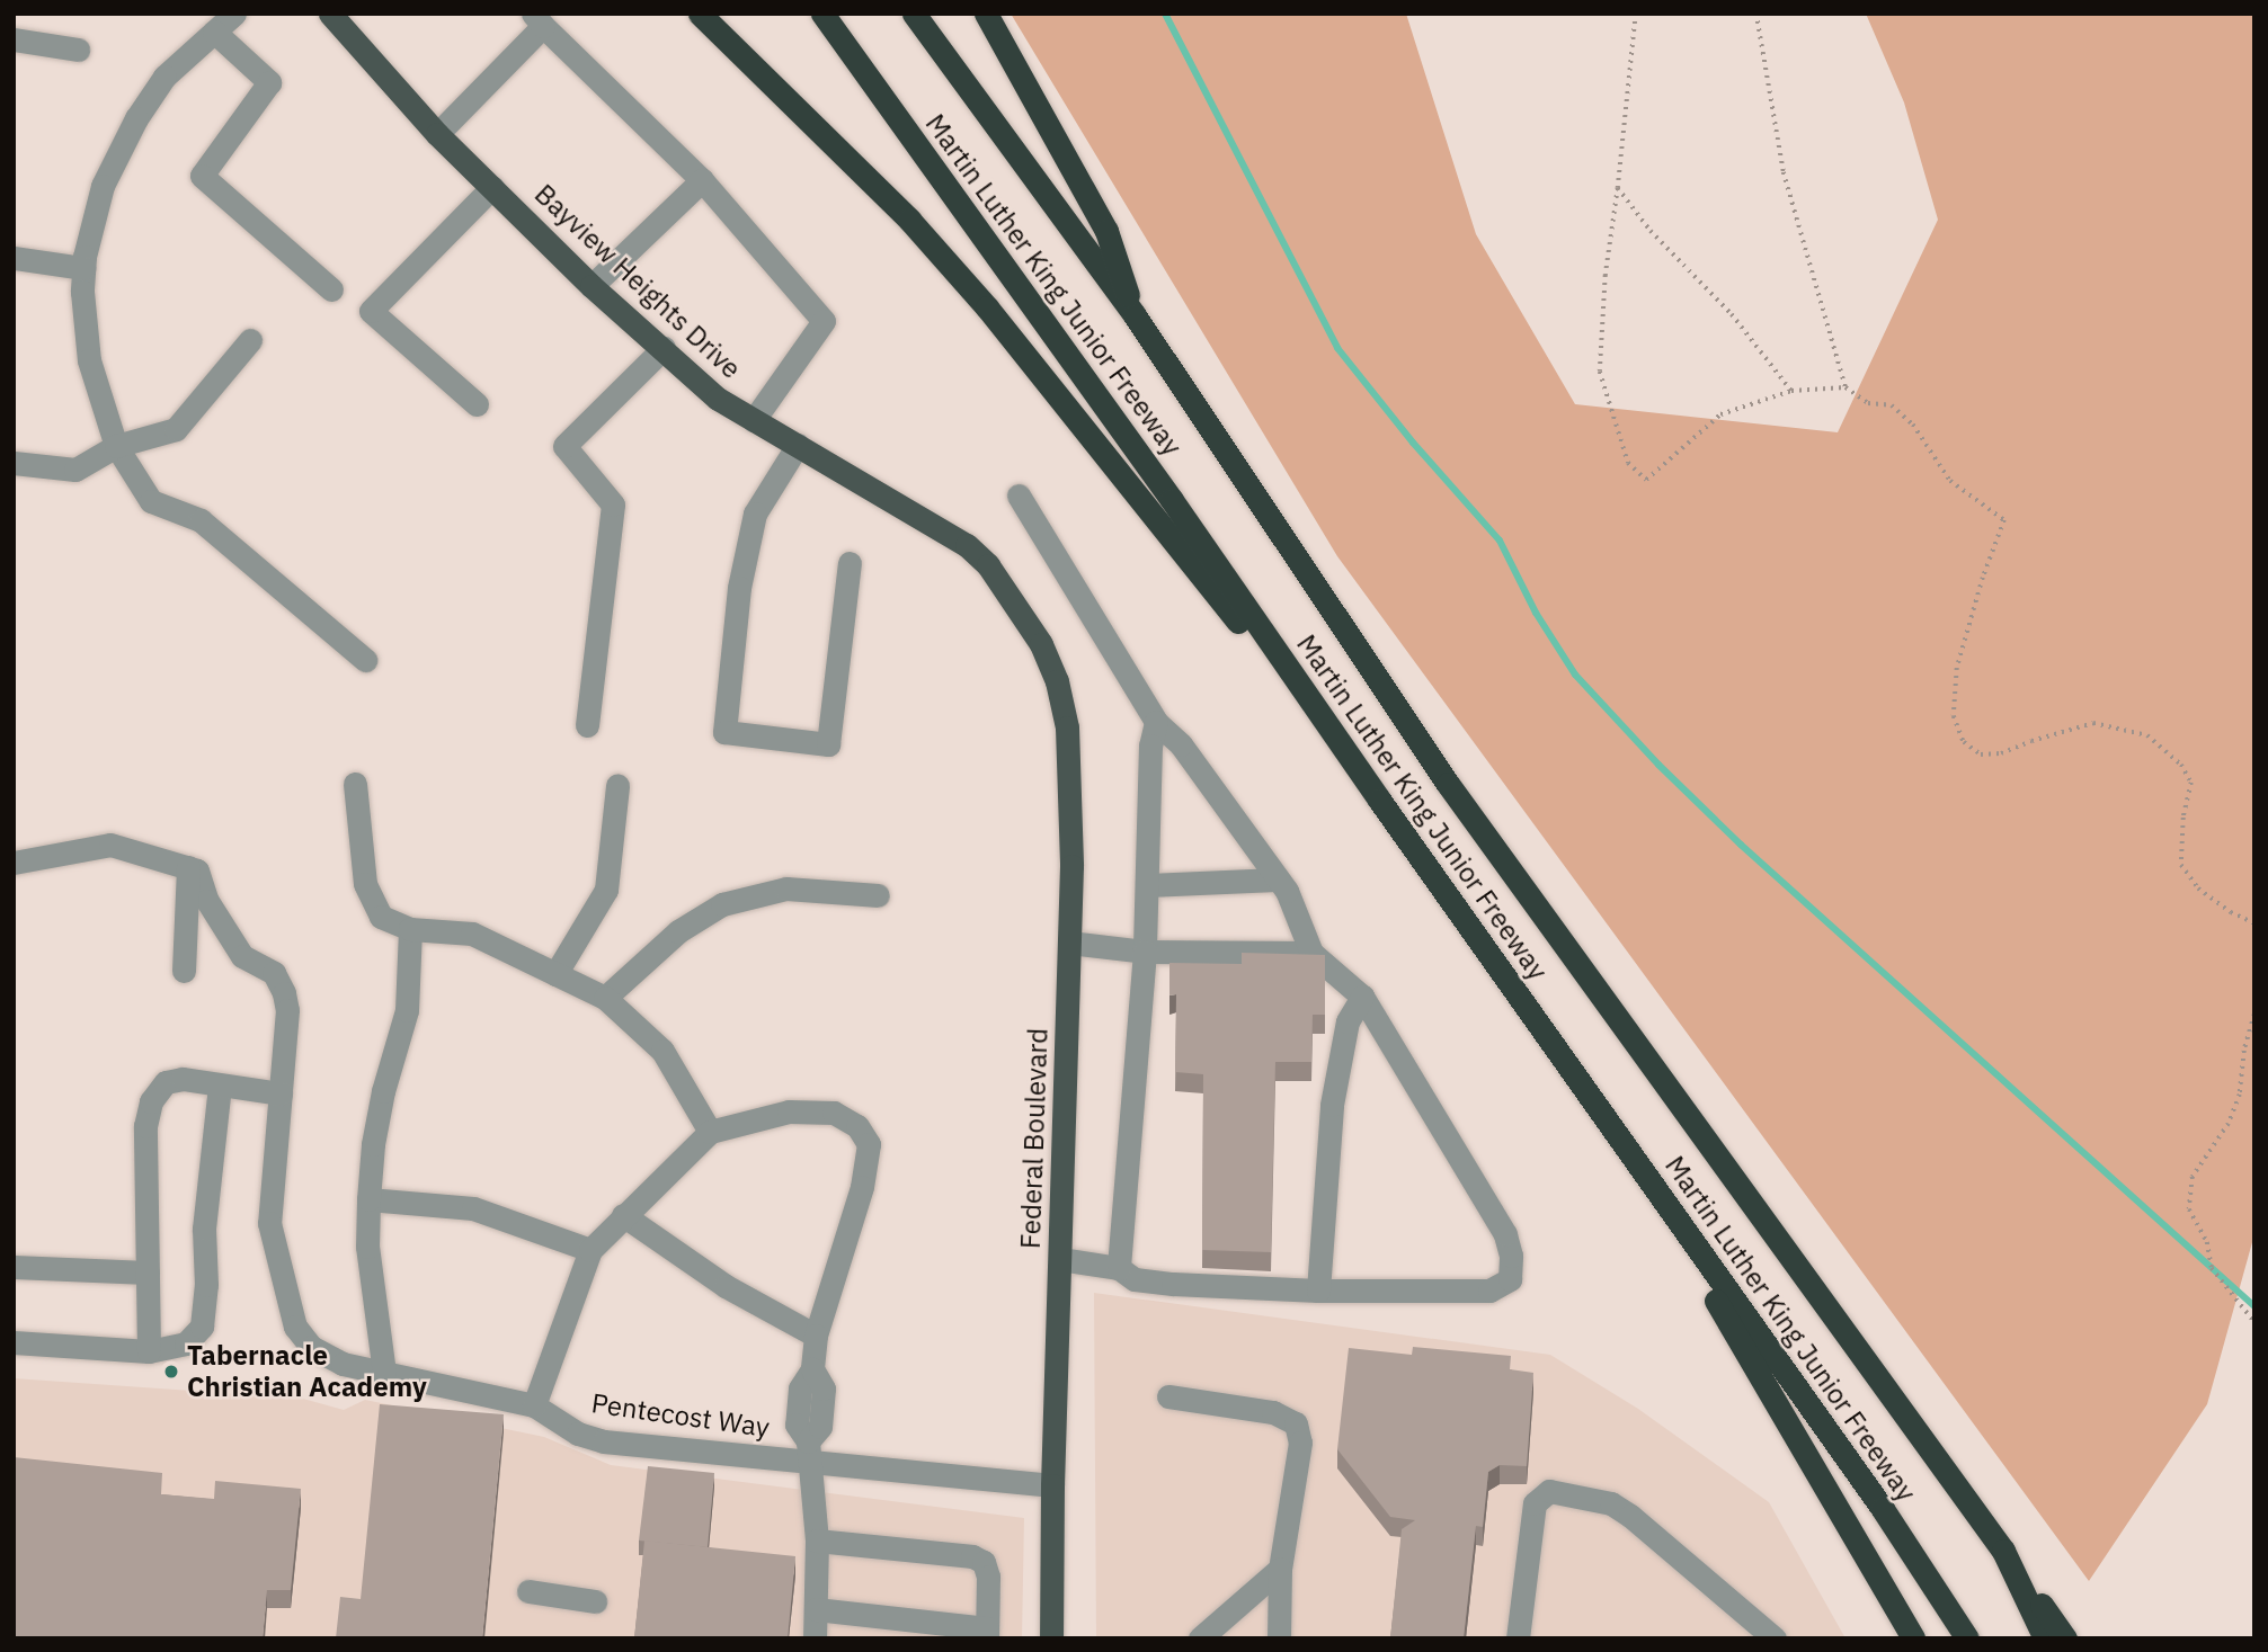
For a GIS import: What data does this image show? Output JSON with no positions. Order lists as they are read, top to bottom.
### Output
{
  "streets": {
    "highway": ["Martin Luther King Junior Freeway"],
    "main road": ["Bayview Heights Drive", "Federal Boulevard"],
    "street": ["Pentecost Way"]
  },
  "crossings": [
    ["Bayview Heights Drive", "Federal Boulevard"],
    ["Federal Boulevard", "Pentecost Way"]
  ],
  "places": ["Tabernacle Christian Academy"]
}
